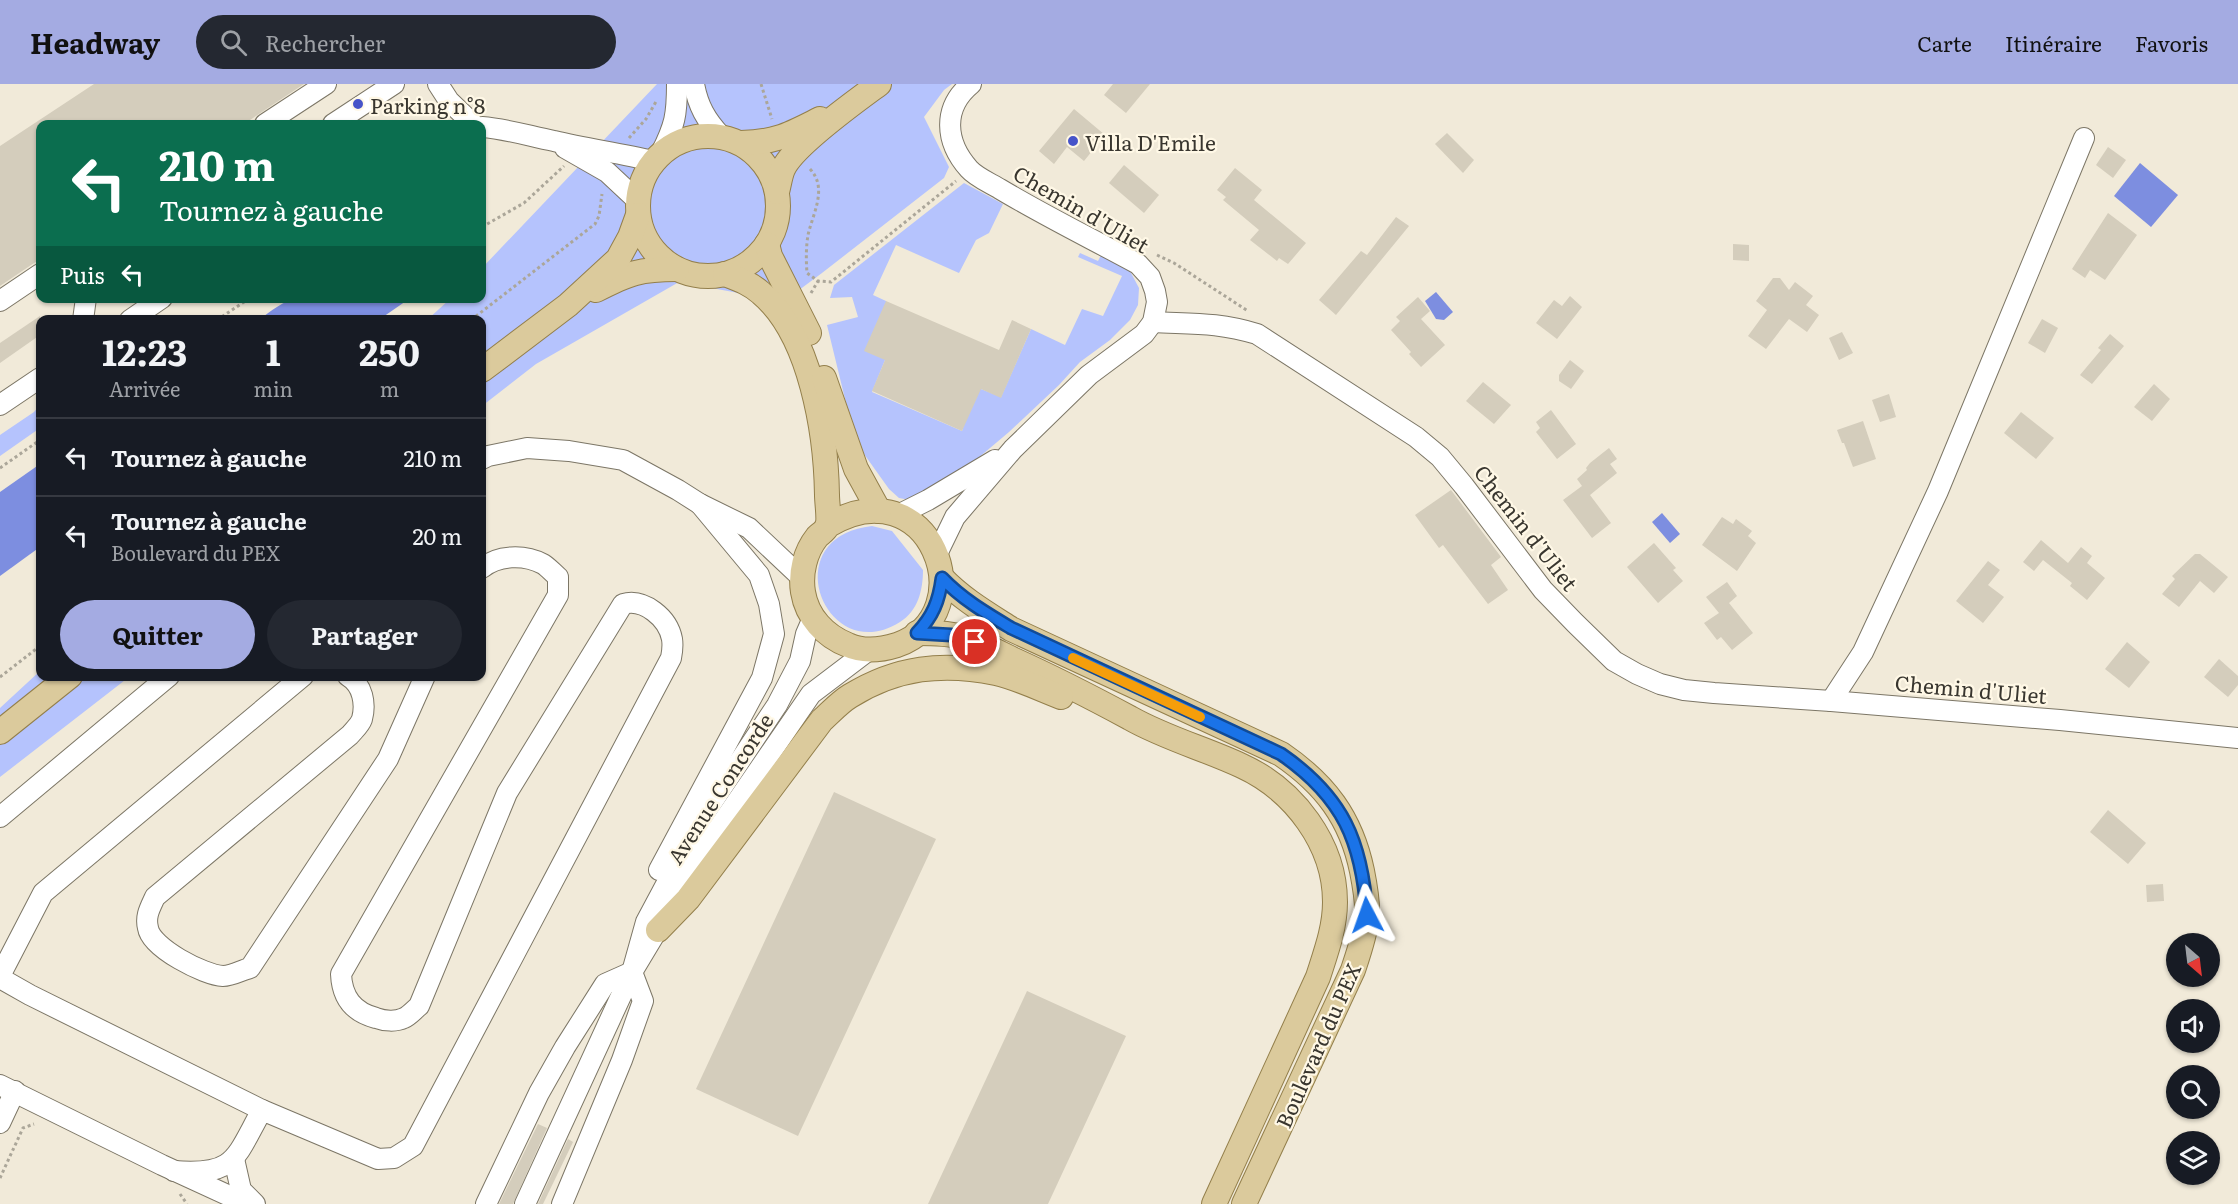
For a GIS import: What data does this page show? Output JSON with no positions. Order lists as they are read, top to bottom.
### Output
{
  "streets": {
    "main road": ["Boulevard du PEX"],
    "street": ["Chemin d'Uliet", "Avenue Concorde"]
  },
  "crossings": [
    ["Avenue Concorde", "Boulevard du PEX"]
  ],
  "places": ["Parking n°8", "Villa D'Emile"],
  "north": "bottom right",
  "page": {
    "header": "Headway",
    "search": "Rechercher",
    "nav": ["Carte", "Itinéraire", "Favoris"],
    "turn": ["210 m", "Tournez à gauche"],
    "then": "Puis",
    "eta": [
      "12:23",
      "Arrivée",
      "1",
      "min",
      "250",
      "m"
    ],
    "list": [
      {
        "name": "Tournez à gauche",
        "value": "210 m"
      },
      {
        "name": "Tournez à gauche",
        "note": "Boulevard du PEX",
        "value": "20 m"
      }
    ],
    "buttons": ["Quitter", "Partager"]
  }
}
